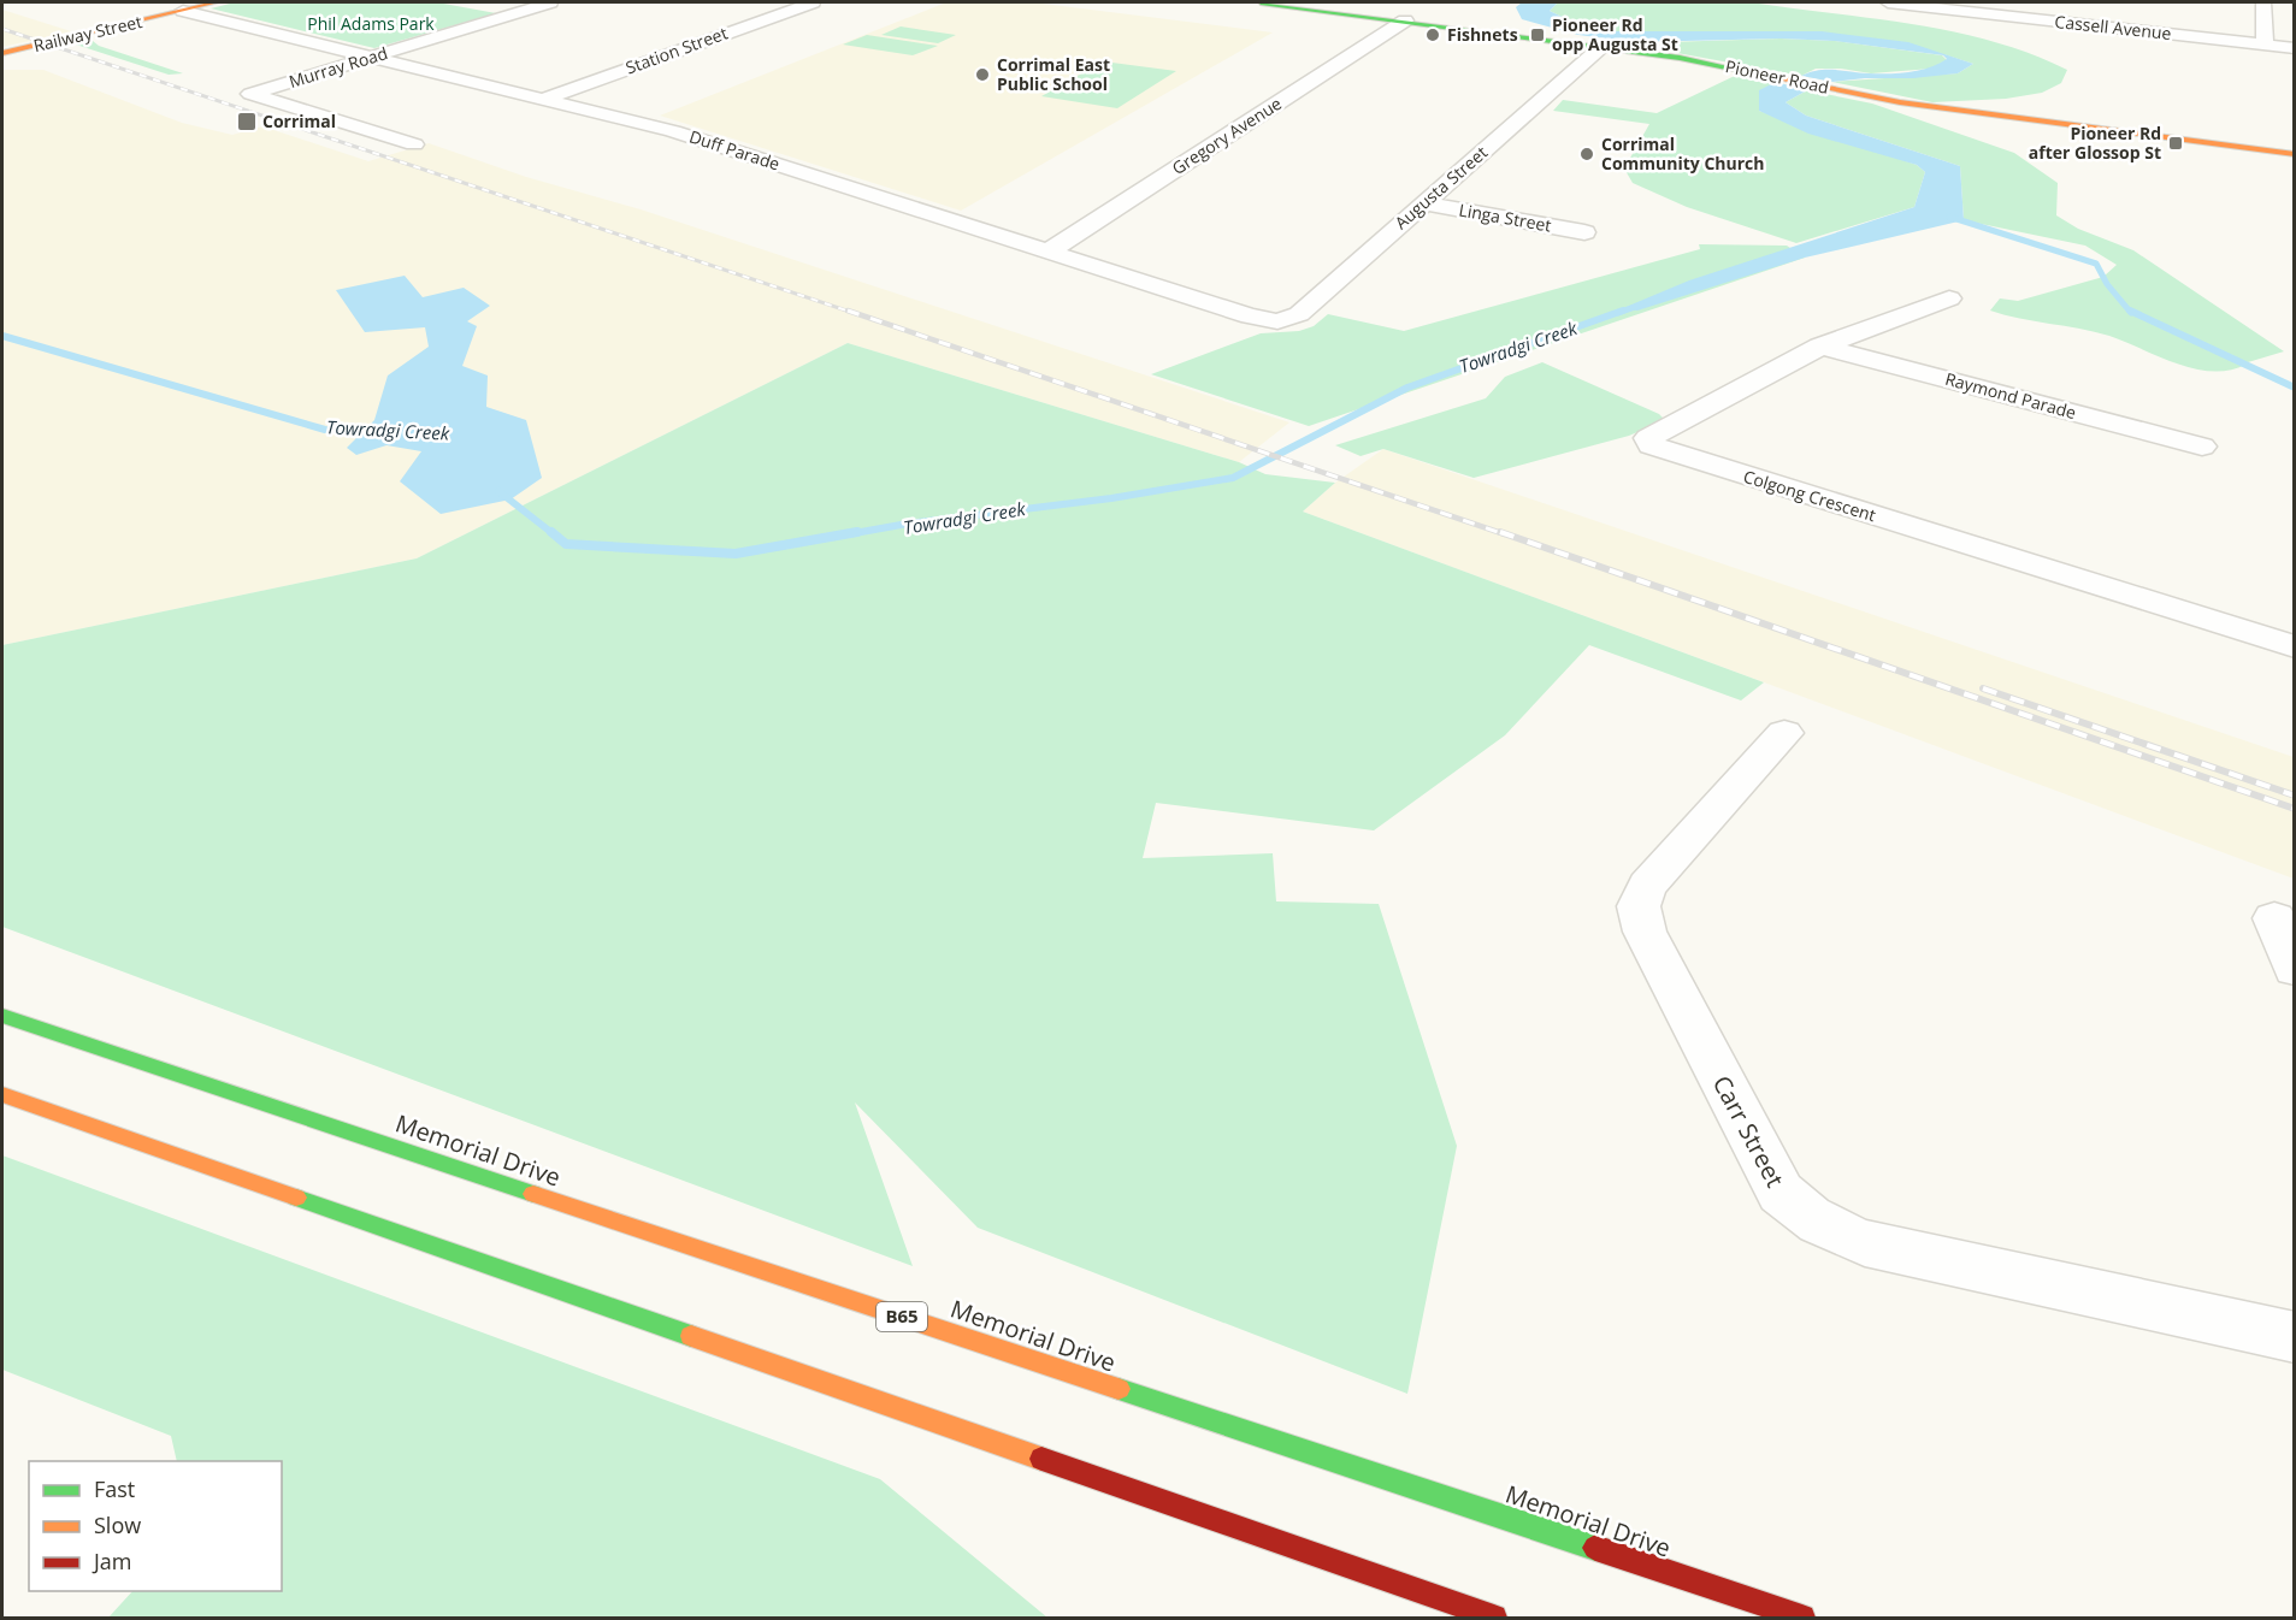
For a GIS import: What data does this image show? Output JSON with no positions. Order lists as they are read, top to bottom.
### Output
{
  "streets": {
    "main road": [
      "Railway Street",
      "Pioneer Road",
      "Memorial Drive",
      "B65"
    ],
    "street": [
      "Cassell Avenue",
      "Station Street",
      "Murray Road",
      "Gregory Avenue",
      "Duff Parade",
      "Augusta Street",
      "Linga Street",
      "Raymond Parade",
      "Colgong Crescent",
      "Carr Street"
    ]
  },
  "crossings": [
    ["Railway Street", "Duff Parade"],
    ["Station Street", "Duff Parade"],
    ["Murray Road", "Duff Parade"],
    ["Pioneer Road", "Gregory Avenue"],
    ["Pioneer Road", "Augusta Street"],
    ["Gregory Avenue", "Duff Parade"],
    ["Duff Parade", "Augusta Street"],
    ["Augusta Street", "Linga Street"],
    ["Raymond Parade", "Colgong Crescent"]
  ],
  "water": ["Towradgi Creek"],
  "parks": ["Phil Adams Park"],
  "places": {
    "other": ["Fishnets", "Corrimal East Public School", "Corrimal Community Church"],
    "transit": ["Pioneer Rd opp Augusta St", "Corrimal", "Pioneer Rd after Glossop St"]
  },
  "legend": ["Fast", "Slow", "Jam"]
}
